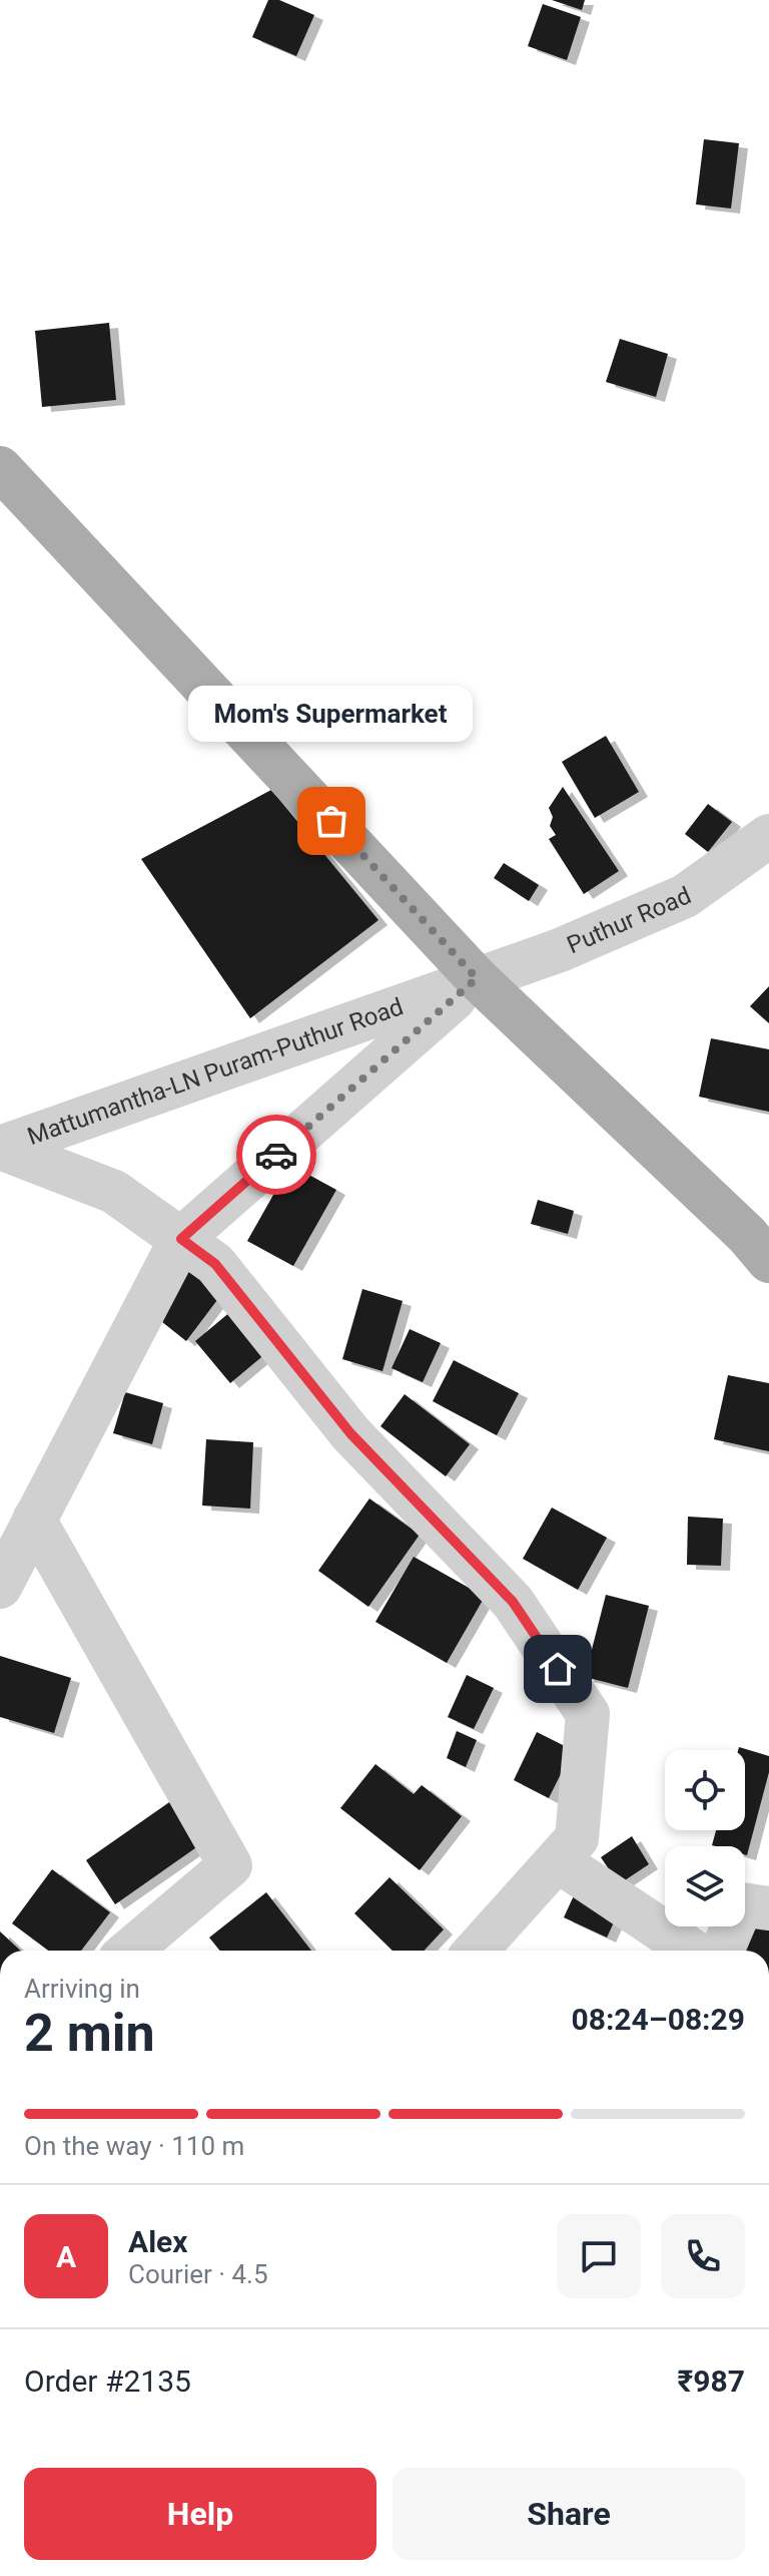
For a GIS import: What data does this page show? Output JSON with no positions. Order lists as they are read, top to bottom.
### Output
{
  "streets": {
    "street": ["Puthur Road", "Mattumantha-LN Puram-Puthur Road"]
  },
  "crossings": [
    ["Puthur Road", "Mattumantha-LN Puram-Puthur Road"]
  ],
  "places": ["Mom's Supermarket"],
  "page": {
    "bubble": "Mom's Supermarket",
    "heading": ["2 min", "Arriving in", "08:24–08:29"],
    "panel": [
      "Alex",
      "Courier · 4.5",
      "Order #2135",
      "₹987"
    ],
    "bar": "On the way · 110 m",
    "round": "A",
    "buttons": ["Help", "Share"]
  }
}
